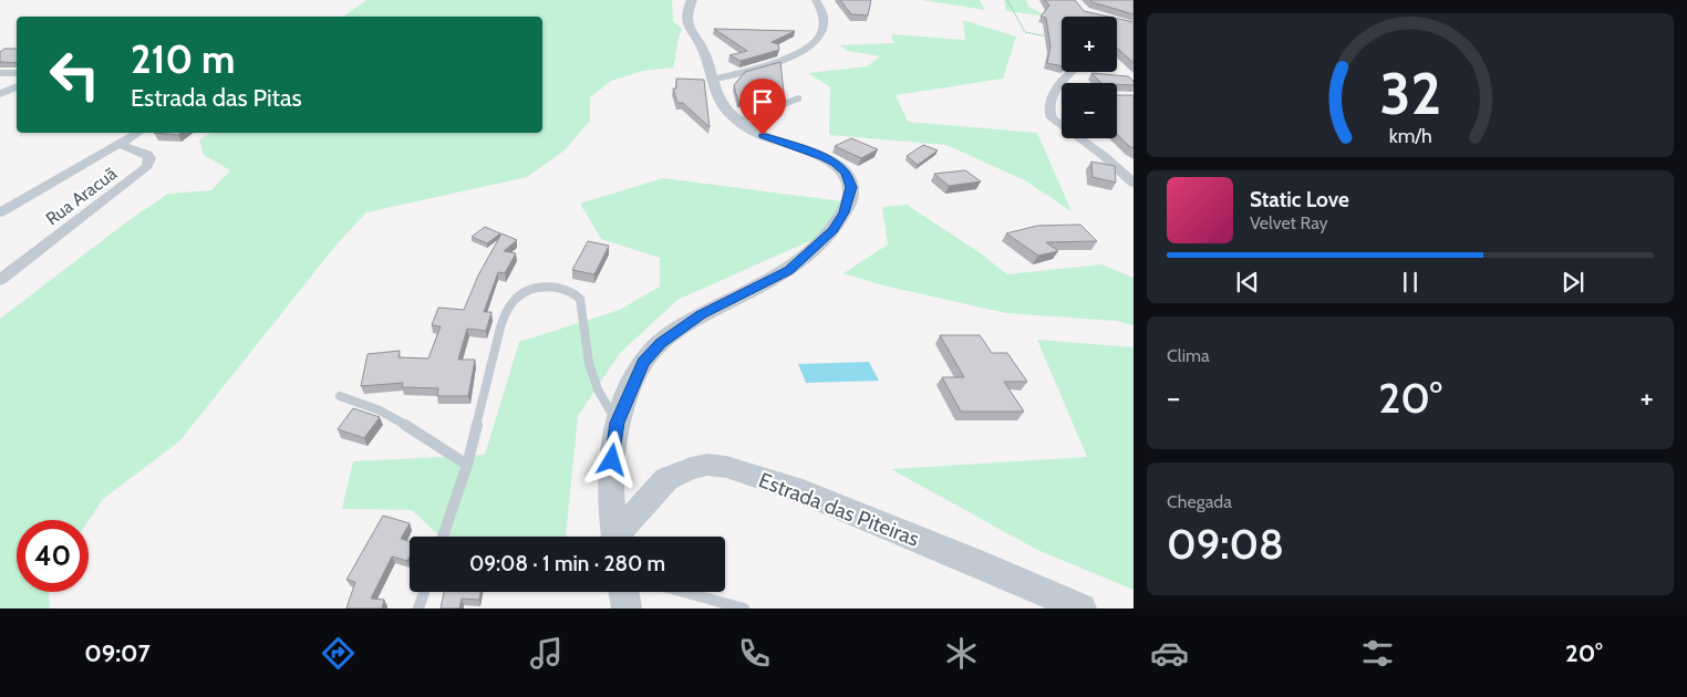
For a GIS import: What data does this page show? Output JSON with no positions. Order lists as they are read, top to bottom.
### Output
{
  "streets": {
    "street": ["Rua Aracuã", "Estrada das Piteiras"]
  },
  "page": {
    "map_buttons": ["+", "−"],
    "turn": ["210 m", "Estrada das Pitas"],
    "song": ["Static Love", "Velvet Ray"],
    "tile": [
      "Clima",
      ["Chegada", "09:08"]
    ],
    "heat": ["−", "20°", "+"],
    "limit": "40",
    "trip": "09:08 · 1 min · 280 m",
    "tabs": ["09:07", "20°"],
    "gauge": ["32", "km/h"]
  }
}
